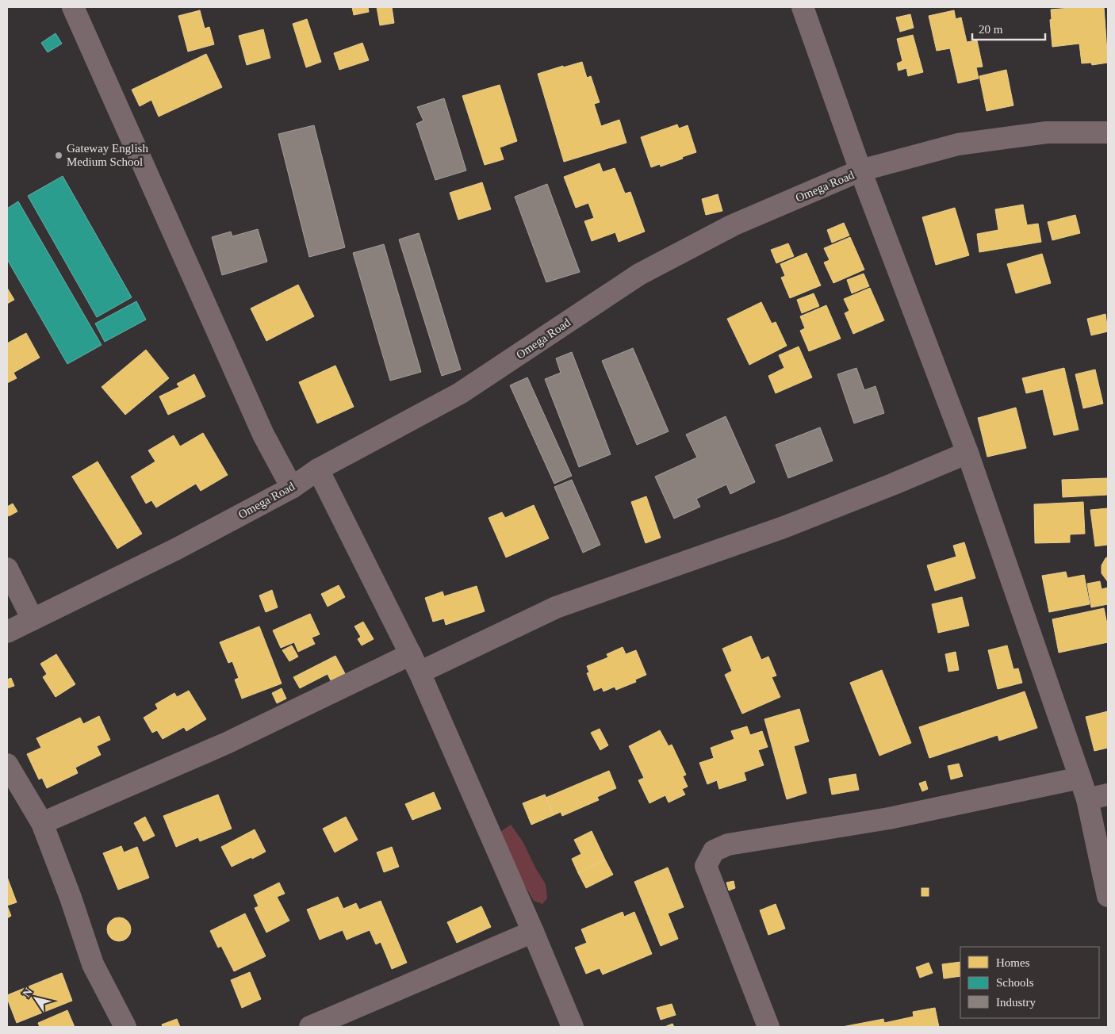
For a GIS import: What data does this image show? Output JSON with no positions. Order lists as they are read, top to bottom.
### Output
{
  "streets": {
    "street": ["Omega Road"]
  },
  "places": ["Gateway English Medium School"],
  "legend": ["Homes", "Schools", "Industry"],
  "scale_bar": "20 m",
  "north": "top left"
}
